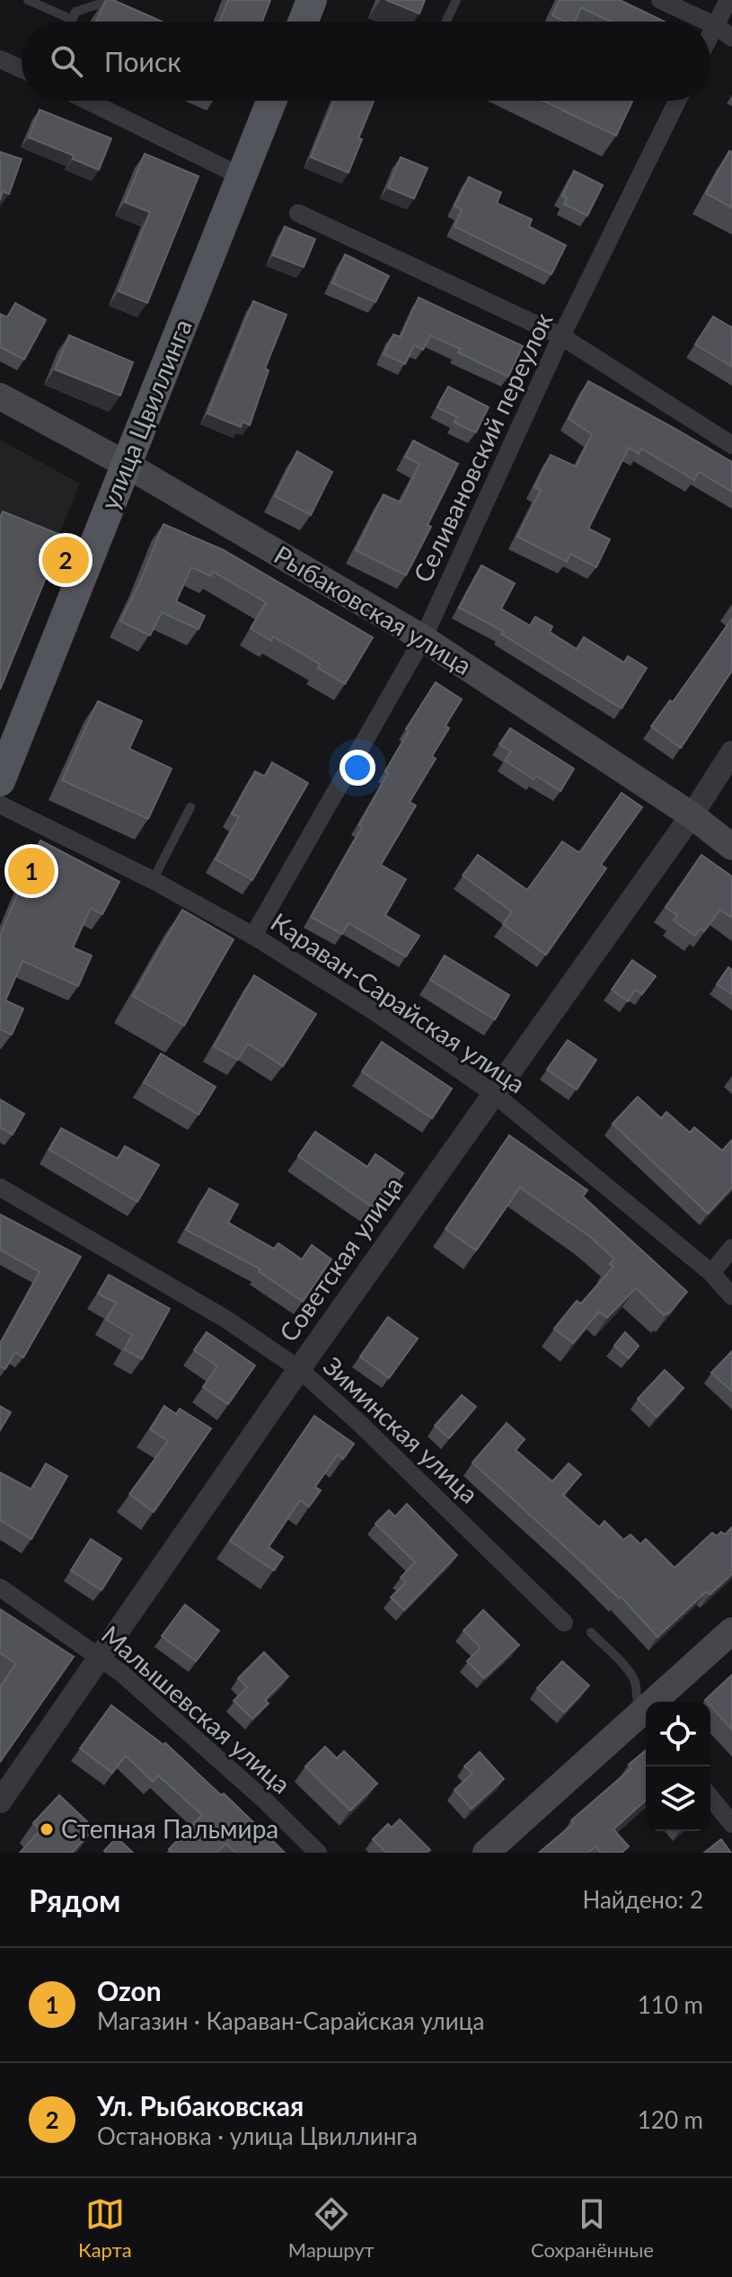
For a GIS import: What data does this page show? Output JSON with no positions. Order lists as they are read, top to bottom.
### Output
{
  "streets": {
    "main road": ["улица Цвиллинга", "Рыбаковская улица"],
    "street": [
      "Селивановский переулок",
      "Караван-Сарайская улица",
      "Советская улица",
      "Зиминская улица",
      "Малышевская улица"
    ]
  },
  "crossings": [
    ["улица Цвиллинга", "Рыбаковская улица"],
    ["Селивановский переулок", "Рыбаковская улица"],
    ["Селивановский переулок", "Караван-Сарайская улица"],
    ["Рыбаковская улица", "Советская улица"],
    ["Караван-Сарайская улица", "Советская улица"],
    ["Советская улица", "Зиминская улица"],
    ["Советская улица", "Малышевская улица"]
  ],
  "places": ["Степная Пальмира"],
  "page": {
    "search": "Поиск",
    "pins": ["2", "1"],
    "heading": ["Рядом", "Найдено: 2"],
    "list": [
      {
        "mark": "1",
        "name": "Ozon",
        "note": "Магазин · Караван-Сарайская улица",
        "value": "110 m"
      },
      {
        "mark": "2",
        "name": "Ул. Рыбаковская",
        "note": "Остановка · улица Цвиллинга",
        "value": "120 m"
      }
    ],
    "nav": ["Карта", "Маршрут", "Сохранённые"]
  }
}
